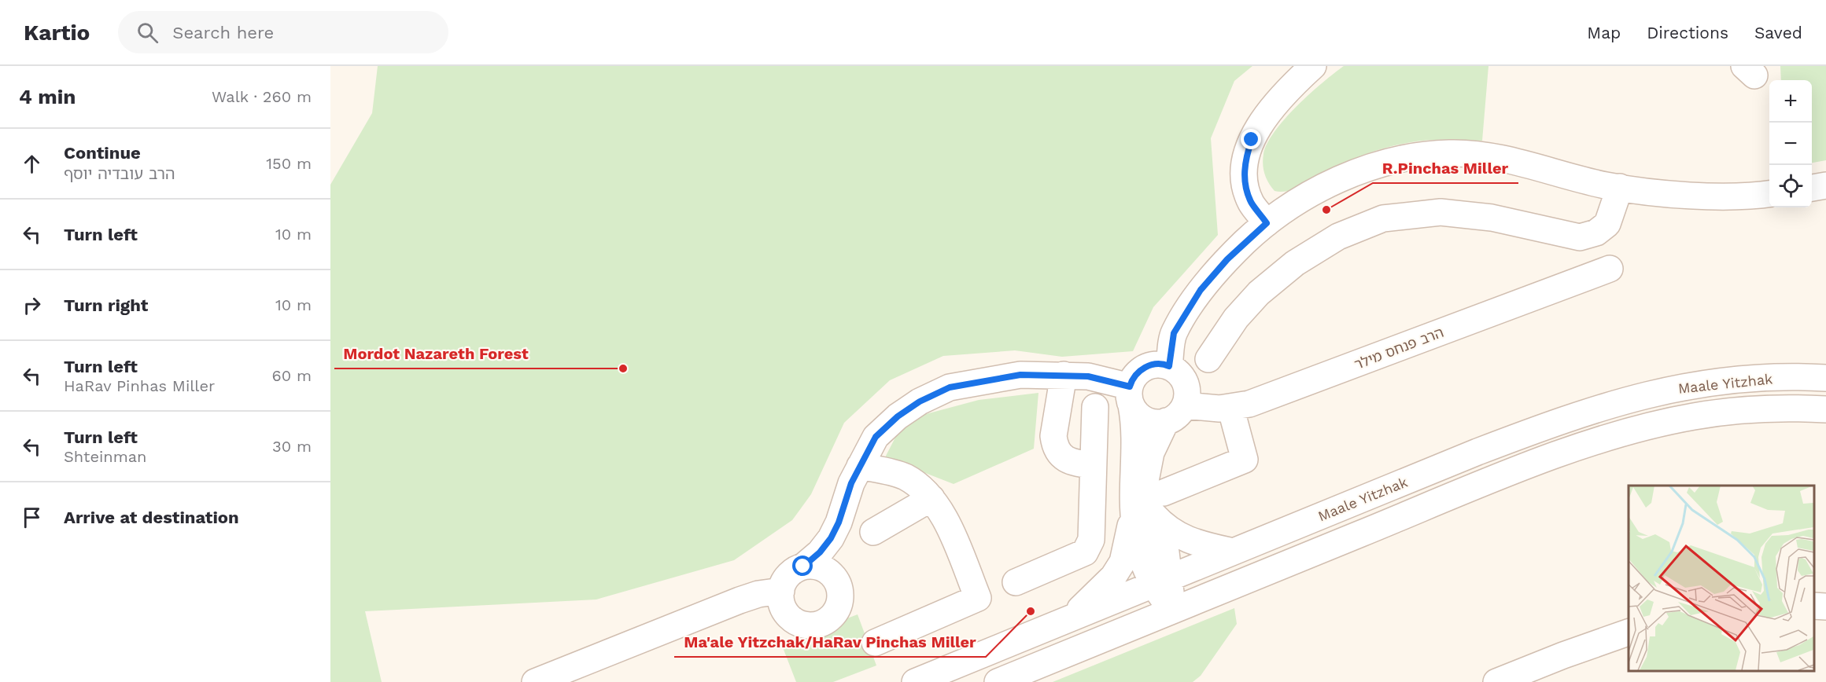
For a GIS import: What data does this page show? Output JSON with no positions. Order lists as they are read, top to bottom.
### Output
{
  "streets": {
    "street": ["הרב פנחס מילר", "Maale Yitzhak"]
  },
  "places": ["R.Pinchas Miller", "Mordot Nazareth Forest", "Ma'ale Yitzchak/HaRav Pinchas Miller"],
  "page": {
    "header": "Kartio",
    "search": "Search here",
    "nav": ["Map", "Directions", "Saved"],
    "heading": ["4 min", "Walk · 260 m"],
    "map_buttons": ["+", "−"],
    "list": [
      ["Continue", "הרב עובדיה יוסף", "150 m"],
      ["Turn left", "10 m"],
      ["Turn right", "10 m"],
      ["Turn left", "HaRav Pinhas Miller", "60 m"],
      ["Turn left", "Shteinman", "30 m"],
      "Arrive at destination"
    ]
  }
}
